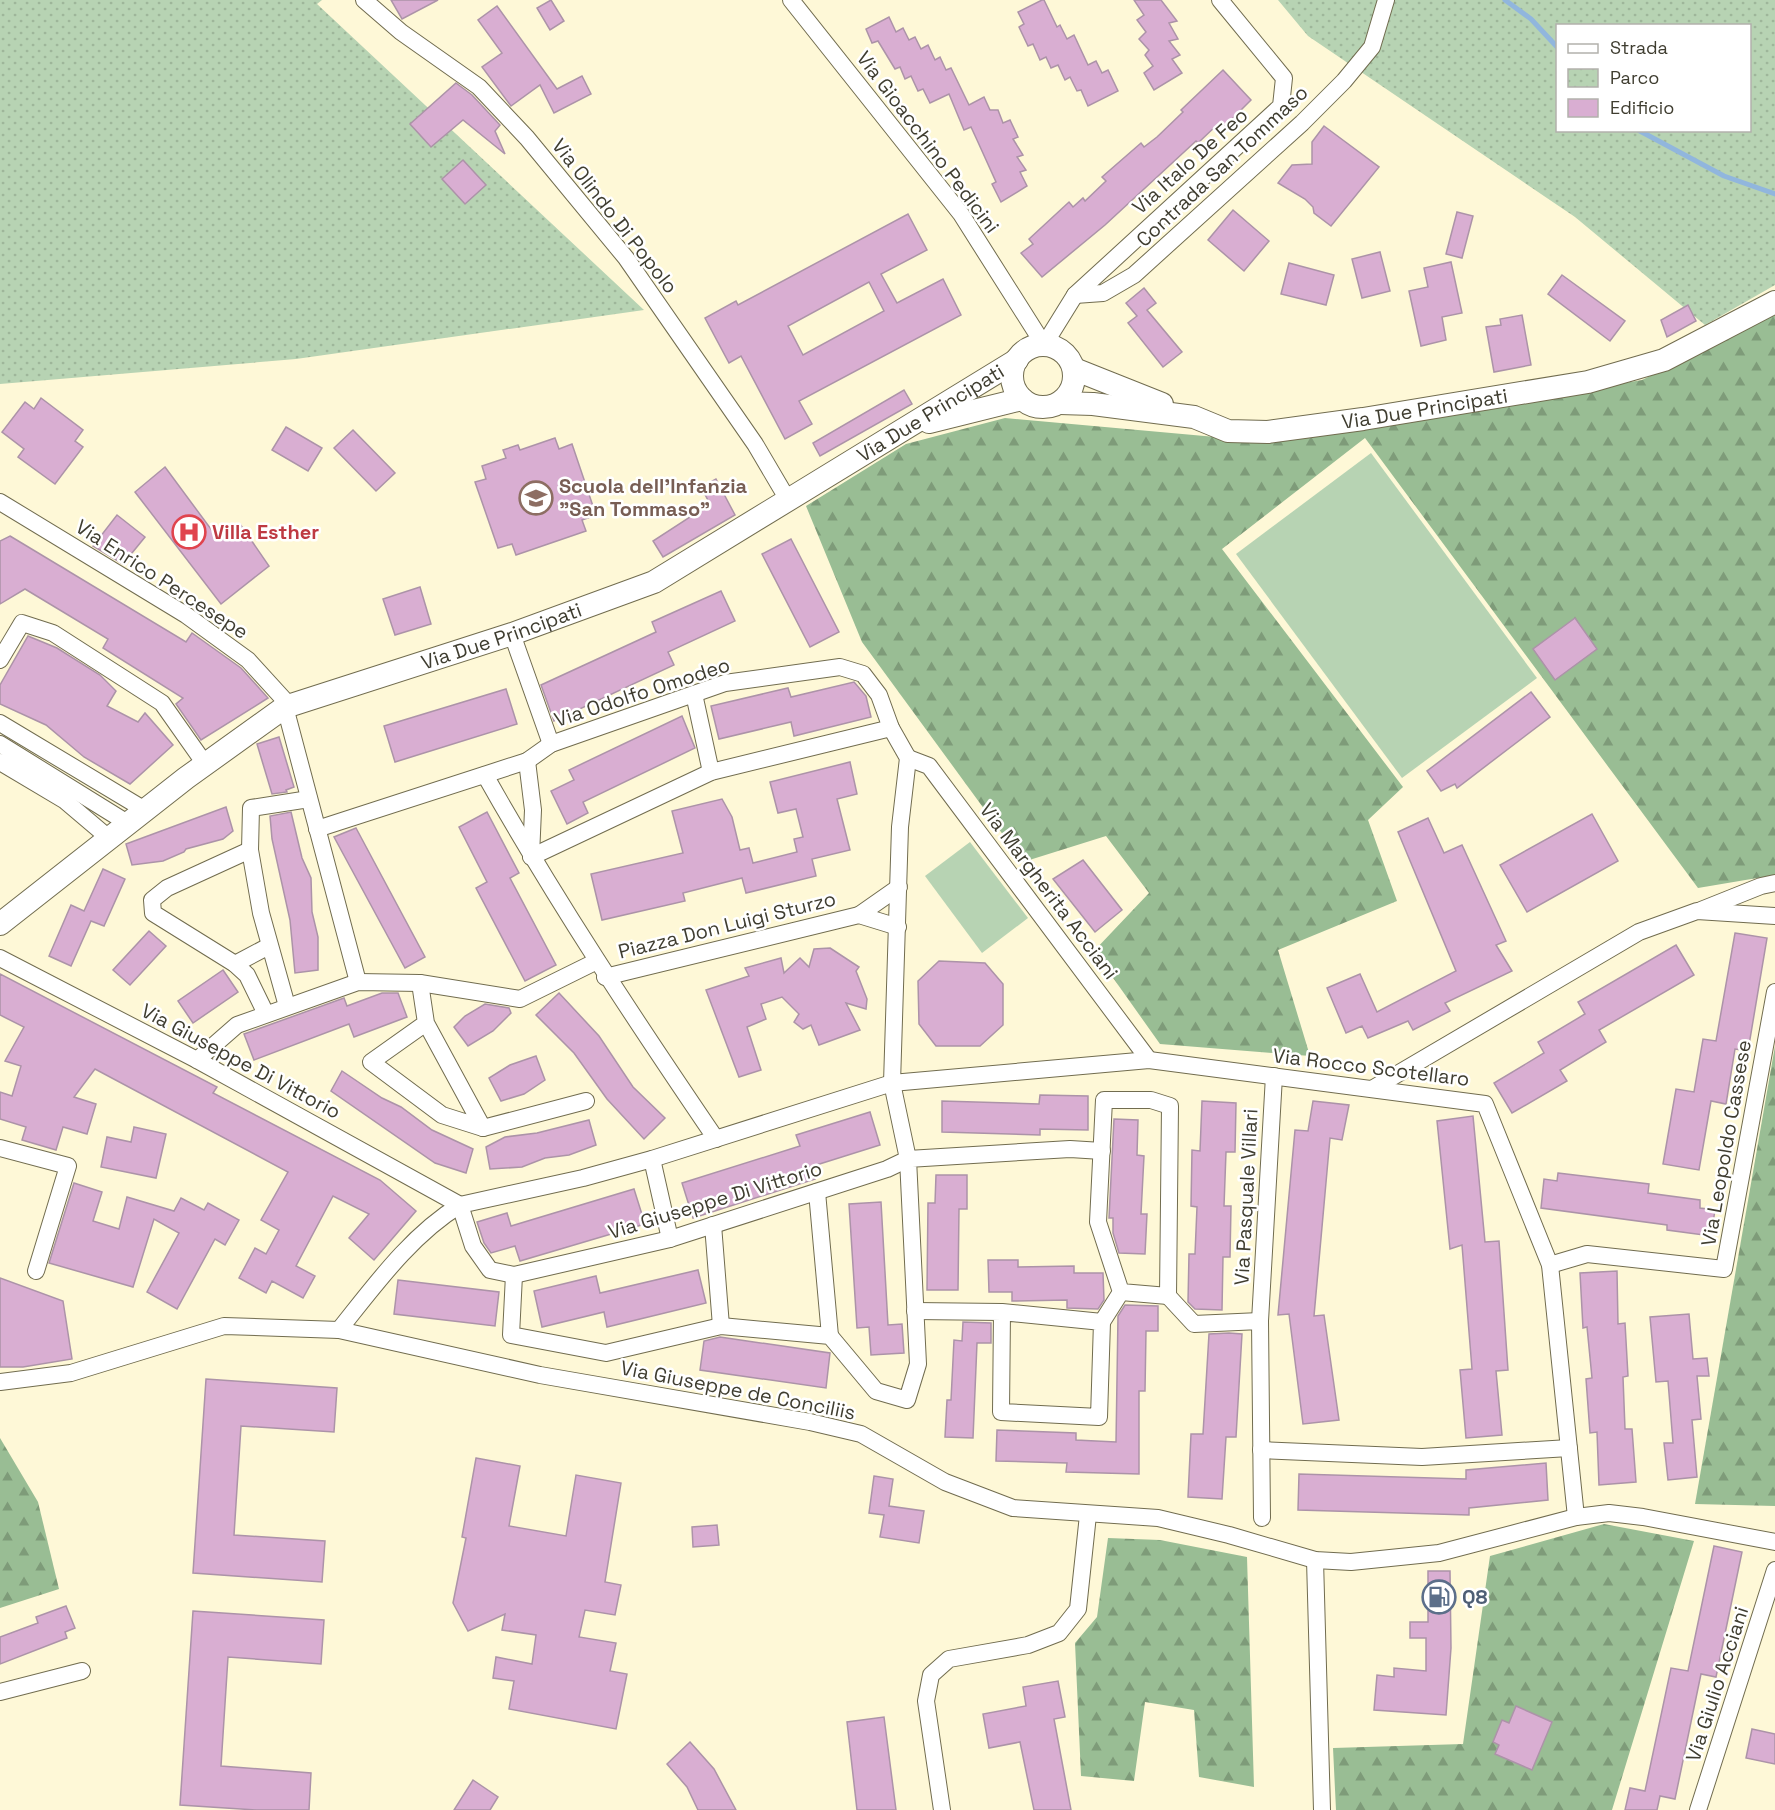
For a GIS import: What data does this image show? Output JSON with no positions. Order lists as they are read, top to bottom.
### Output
{
  "streets": {
    "street": [
      "Via Gioacchino Pedicini",
      "Via Italo De Feo",
      "Contrada San Tommaso",
      "Via Olindo Di Popolo",
      "Via Due Principati",
      "Via Enrico Percesepe",
      "Via Odolfo Omodeo",
      "Via Margherita Acciani",
      "Piazza Don Luigi Sturzo",
      "Via Giuseppe Di Vittorio",
      "Via Rocco Scotellaro",
      "Via Leopoldo Cassese",
      "Via Pasquale Villari",
      "Via Giuseppe de Conciliis",
      "Via Giulio Acciani"
    ]
  },
  "crossings": [
    ["Via Gioacchino Pedicini", "Via Italo De Feo"],
    ["Via Gioacchino Pedicini", "Via Due Principati"],
    ["Via Italo De Feo", "Contrada San Tommaso"],
    ["Via Italo De Feo", "Via Due Principati"],
    ["Via Olindo Di Popolo", "Via Due Principati"],
    ["Via Due Principati", "Via Enrico Percesepe"],
    ["Via Due Principati", "Via Odolfo Omodeo"],
    ["Via Margherita Acciani", "Via Rocco Scotellaro"],
    ["Via Rocco Scotellaro", "Via Leopoldo Cassese"],
    ["Via Rocco Scotellaro", "Via Pasquale Villari"],
    ["Via Rocco Scotellaro", "Via Giuseppe de Conciliis"]
  ],
  "places": {
    "school or university": ["Scuola dell'Infanzia \"San Tommaso\""],
    "hospital": ["Villa Esther"],
    "fuel station": ["Q8"]
  },
  "legend": ["Strada", "Parco", "Edificio"]
}
